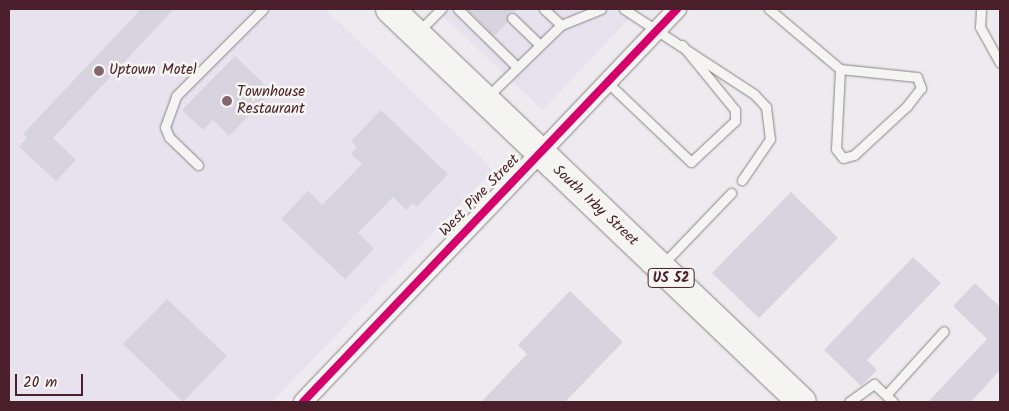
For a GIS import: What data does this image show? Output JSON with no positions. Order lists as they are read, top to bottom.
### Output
{
  "streets": {
    "main road": ["South Irby Street", "US 52"],
    "street": ["West Pine Street"]
  },
  "crossings": [
    ["West Pine Street", "South Irby Street"]
  ],
  "places": ["Uptown Motel", "Townhouse Restaurant"],
  "scale_bar": "20 m"
}
